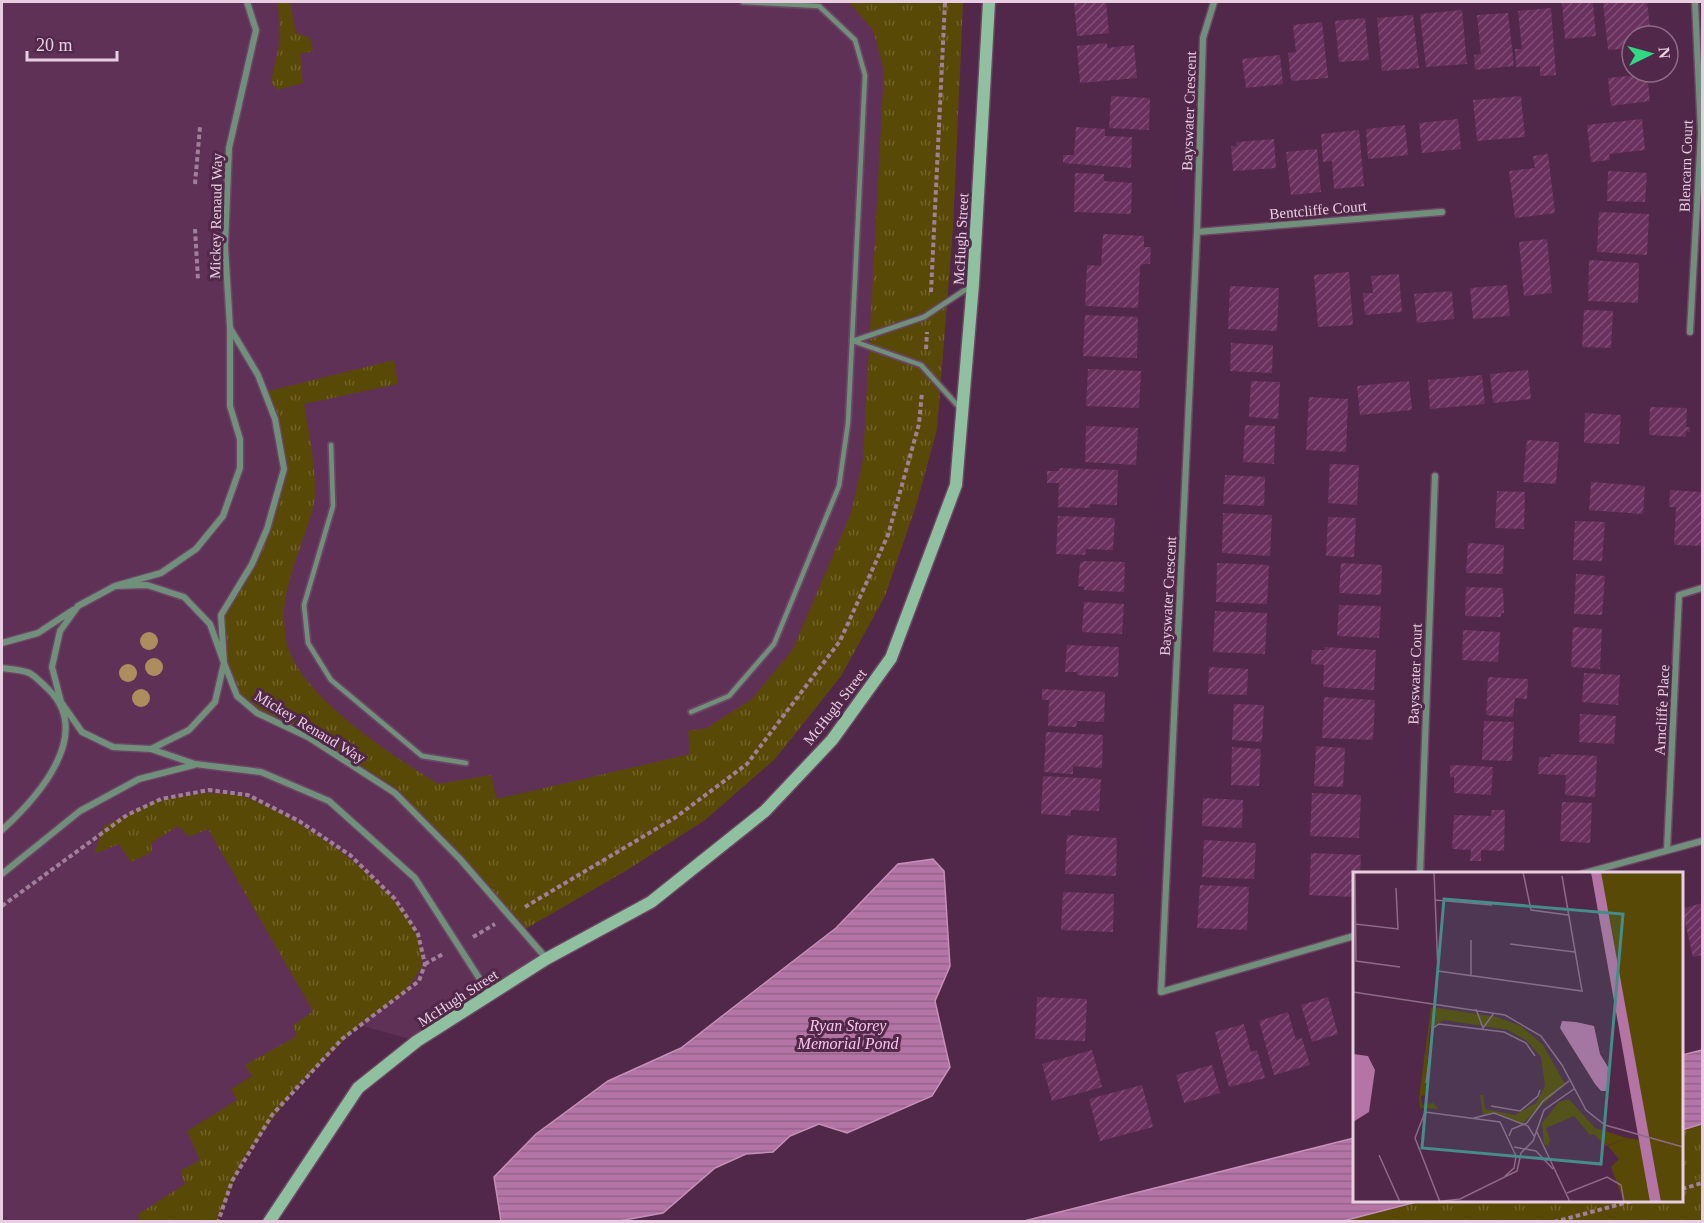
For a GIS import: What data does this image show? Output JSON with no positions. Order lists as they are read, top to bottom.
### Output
{
  "streets": {
    "main road": ["McHugh Street"],
    "street": [
      "Bayswater Crescent",
      "Blencarn Court",
      "Bentcliffe Court",
      "Mickey Renaud Way",
      "Bayswater Court",
      "Arncliffe Place"
    ]
  },
  "crossings": [
    ["Bayswater Crescent", "Bentcliffe Court"],
    ["Mickey Renaud Way", "McHugh Street"]
  ],
  "water": ["Ryan Storey Memorial Pond"],
  "scale_bar": "20 m",
  "north": "right"
}
